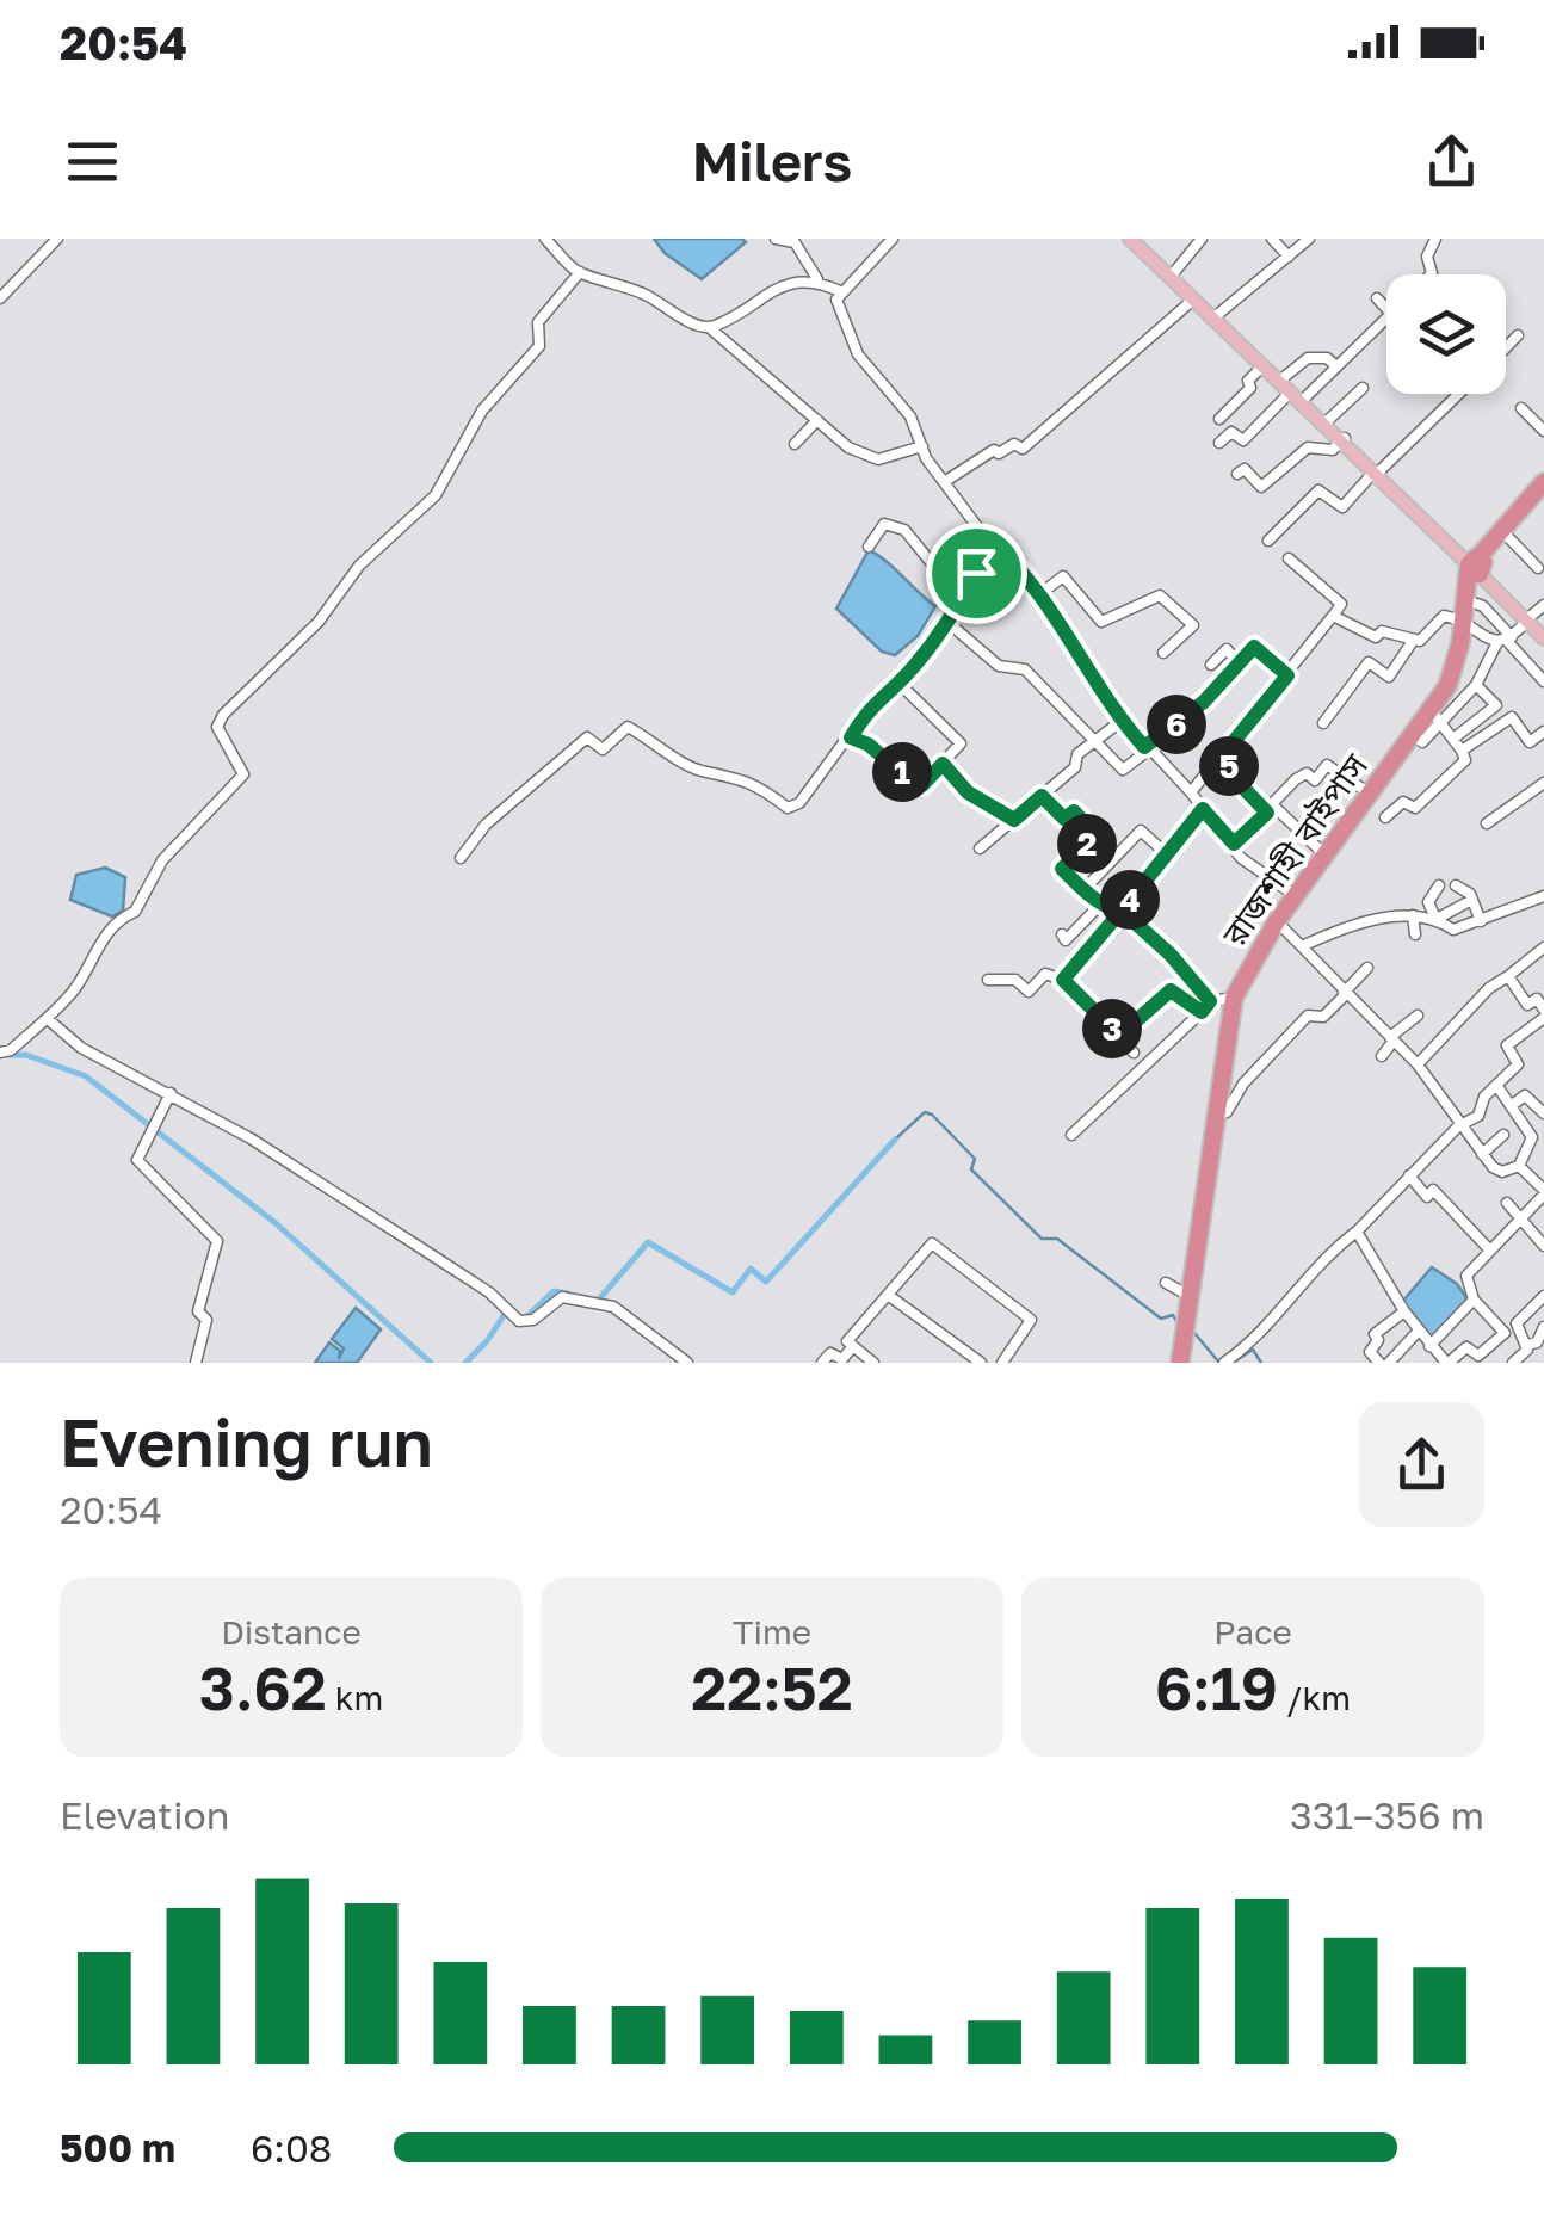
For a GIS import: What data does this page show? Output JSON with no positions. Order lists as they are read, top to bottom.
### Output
{
  "streets": {
    "highway": ["রাজশাহী বাইপাস"]
  },
  "page": {
    "status": "20:54",
    "header": "Milers",
    "pins": [
      "6",
      "5",
      "1",
      "2",
      "4",
      "3"
    ],
    "heading": ["Evening run", "20:54"],
    "stats": [
      ["Distance", "3.62 km"],
      ["Time", "22:52"],
      ["Pace", "6:19 /km"]
    ],
    "chart": ["Elevation", "331–356 m"],
    "list": [
      {
        "name": "500 m",
        "note": "6:08"
      }
    ]
  }
}
